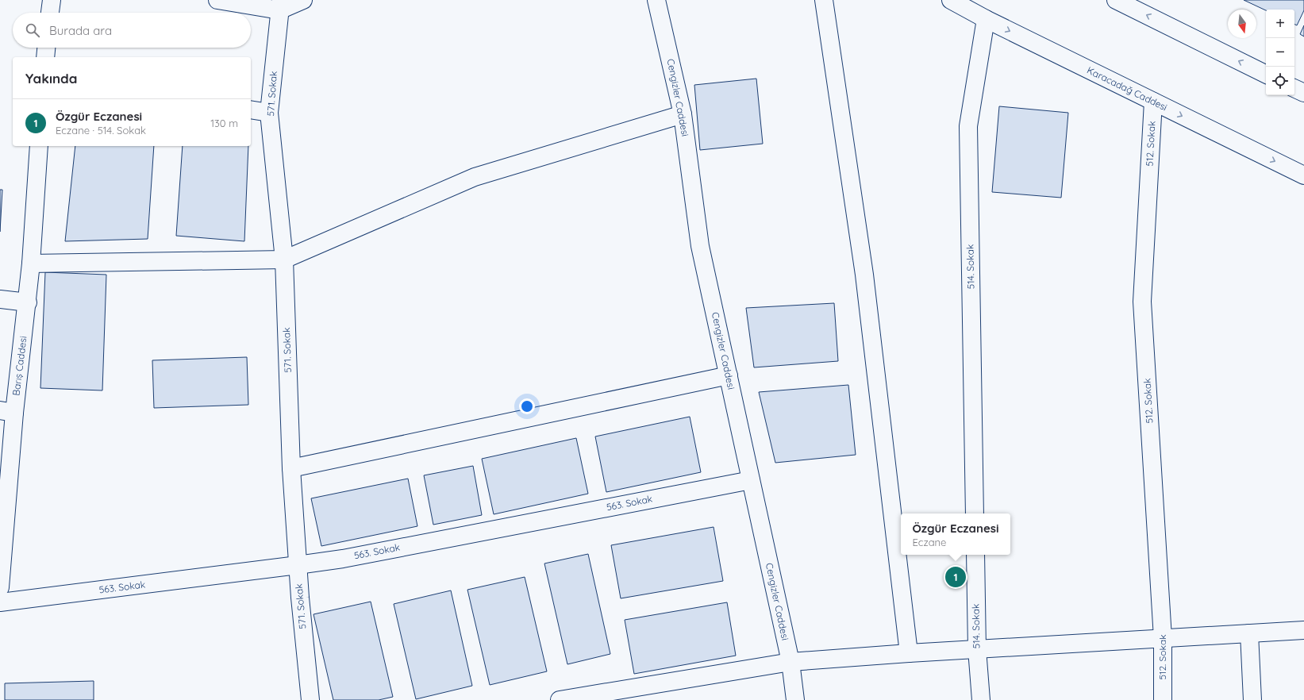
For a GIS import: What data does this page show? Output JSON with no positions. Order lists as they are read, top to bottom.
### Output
{
  "streets": {
    "main road": [
      "Karacadağ Caddesi",
      "571. Sokak",
      "Cengizler Caddesi",
      "512. Sokak",
      "514. Sokak",
      "Barış Caddesi",
      "563. Sokak"
    ]
  },
  "crossings": [
    ["Karacadağ Caddesi", "512. Sokak"],
    ["Karacadağ Caddesi", "514. Sokak"],
    ["571. Sokak", "563. Sokak"],
    ["Cengizler Caddesi", "563. Sokak"]
  ],
  "north": "bottom",
  "page": {
    "map_buttons": ["+", "−"],
    "search": "Burada ara",
    "heading": "Yakında",
    "list": [
      {
        "mark": "1",
        "name": "Özgür Eczanesi",
        "note": "Eczane · 514. Sokak",
        "value": "130 m"
      }
    ],
    "popup": ["Özgür Eczanesi", "Eczane"],
    "pins": "1"
  }
}
